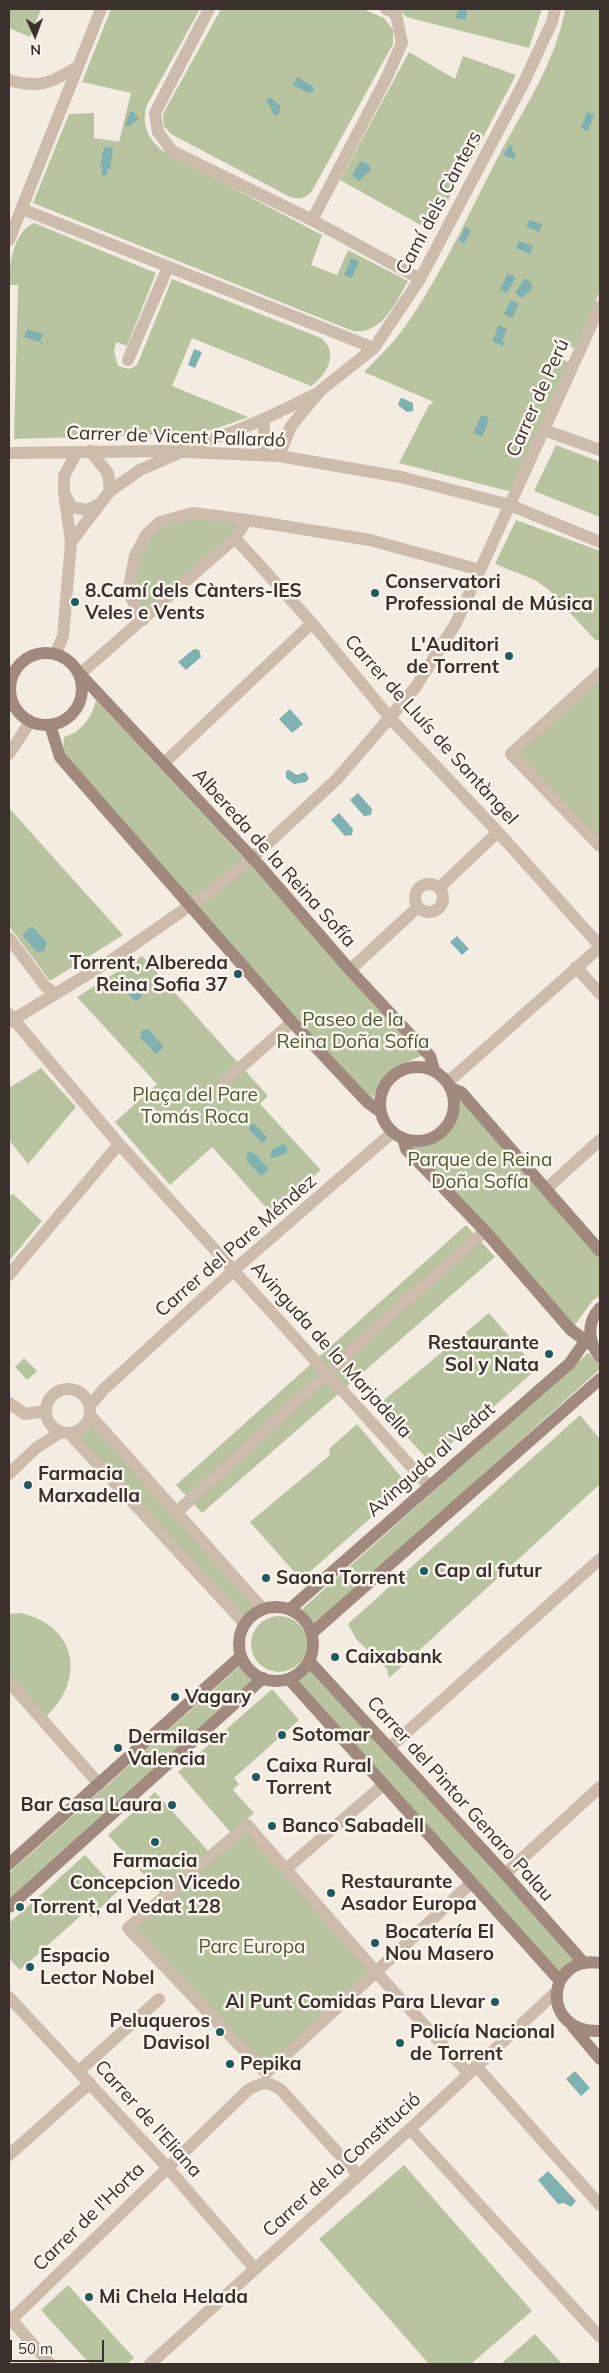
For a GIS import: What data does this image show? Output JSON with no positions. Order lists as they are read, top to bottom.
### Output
{
  "streets": {
    "street": [
      "Camí dels Cànters",
      "Carrer de Perú",
      "Carrer de Vicent Pallardó",
      "Carrer de Lluís de Santàngel",
      "Albereda de la Reina Sofía",
      "Carrer del Pare Méndez",
      "Avinguda de la Marjadella",
      "Avinguda al Vedat",
      "Carrer del Pintor Genaro Palau",
      "Carrer de l'Eliana",
      "Carrer de la Constitució",
      "Carrer de l'Horta"
    ]
  },
  "crossings": [
    ["Camí dels Cànters", "Carrer de Vicent Pallardó"],
    ["Carrer de Perú", "Carrer de Vicent Pallardó"],
    ["Carrer de Perú", "Carrer de Lluís de Santàngel"],
    ["Carrer de Perú", "Albereda de la Reina Sofía"],
    ["Carrer de Perú", "Avinguda de la Marjadella"],
    ["Albereda de la Reina Sofía", "Carrer del Pare Méndez"],
    ["Carrer del Pare Méndez", "Avinguda de la Marjadella"],
    ["Avinguda de la Marjadella", "Avinguda al Vedat"],
    ["Avinguda al Vedat", "Carrer del Pintor Genaro Palau"],
    ["Carrer de l'Eliana", "Carrer de la Constitució"],
    ["Carrer de l'Eliana", "Carrer de l'Horta"],
    ["Carrer de la Constitució", "Carrer de l'Horta"]
  ],
  "parks": [
    "Paseo de la Reina Doña Sofía",
    "Plaça del Pare Tomás Roca",
    "Parque de Reina Doña Sofía",
    "Parc Europa"
  ],
  "places": [
    "Conservatori Professional de Música",
    "8.Camí dels Cànters-IES Veles e Vents",
    "L'Auditori de Torrent",
    "Torrent, Albereda Reina Sofia 37",
    "Restaurante Sol y Nata",
    "Farmacia Marxadella",
    "Cap al futur",
    "Saona Torrent",
    "Caixabank",
    "Vagary",
    "Sotomar",
    "Dermilaser Valencia",
    "Caixa Rural Torrent",
    "Bar Casa Laura",
    "Banco Sabadell",
    "Farmacia Concepcion Vicedo",
    "Restaurante Asador Europa",
    "Torrent, al Vedat 128",
    "Bocatería El Nou Masero",
    "Espacio Lector Nobel",
    "Al Punt Comidas Para Llevar",
    "Peluqueros Davisol",
    "Policía Nacional de Torrent",
    "Pepika",
    "Mi Chela Helada"
  ],
  "scale_bar": "50 m",
  "north": "bottom"
}
